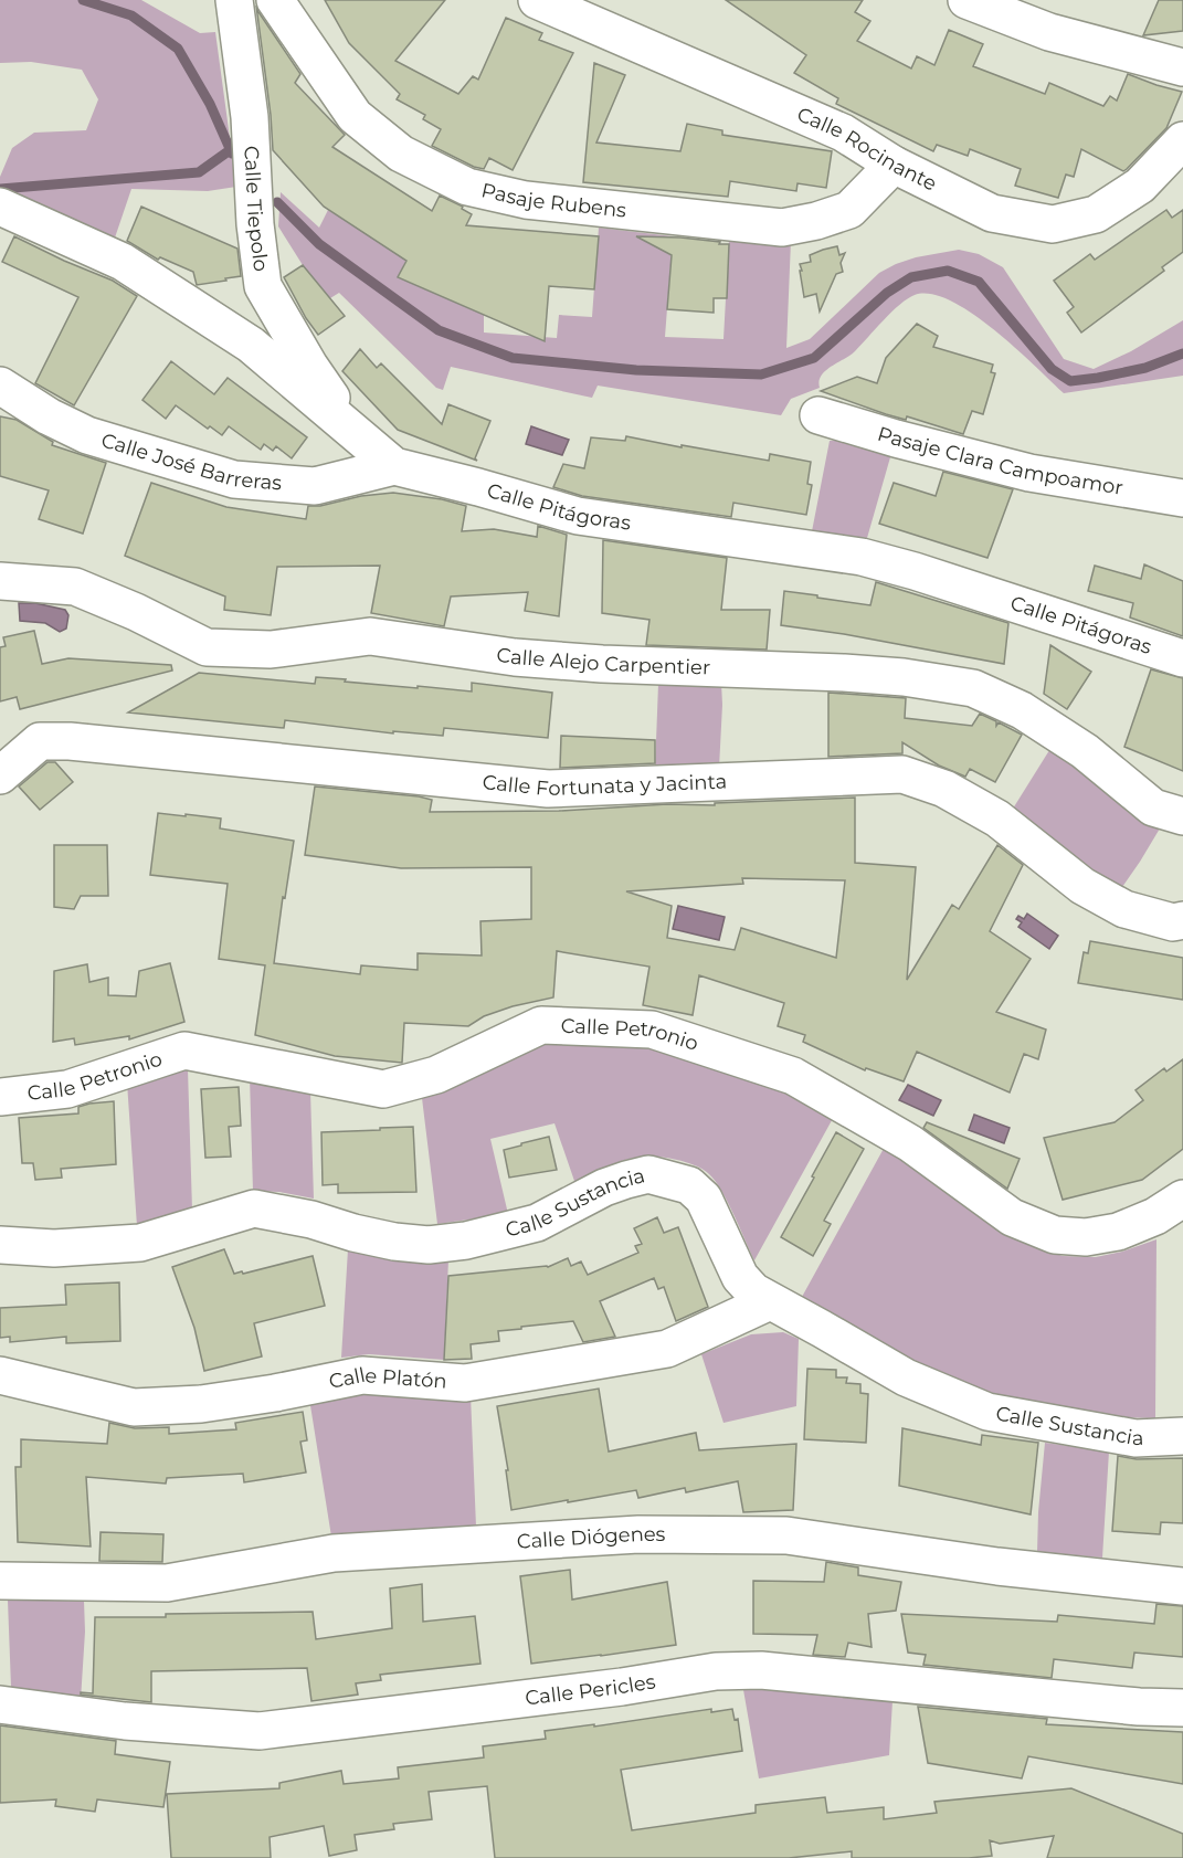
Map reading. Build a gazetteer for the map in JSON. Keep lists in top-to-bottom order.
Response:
{
  "streets": {
    "street": [
      "Calle Rocinante",
      "Pasaje Rubens",
      "Calle Tiepolo",
      "Pasaje Clara Campoamor",
      "Calle José Barreras",
      "Calle Pitágoras",
      "Calle Alejo Carpentier",
      "Calle Fortunata y Jacinta",
      "Calle Petronio",
      "Calle Sustancia",
      "Calle Platón",
      "Calle Diógenes",
      "Calle Pericles"
    ]
  },
  "crossings": [
    ["Calle Rocinante", "Pasaje Rubens"],
    ["Calle Tiepolo", "Calle Pitágoras"],
    ["Calle José Barreras", "Calle Pitágoras"],
    ["Calle Sustancia", "Calle Platón"]
  ]
}
